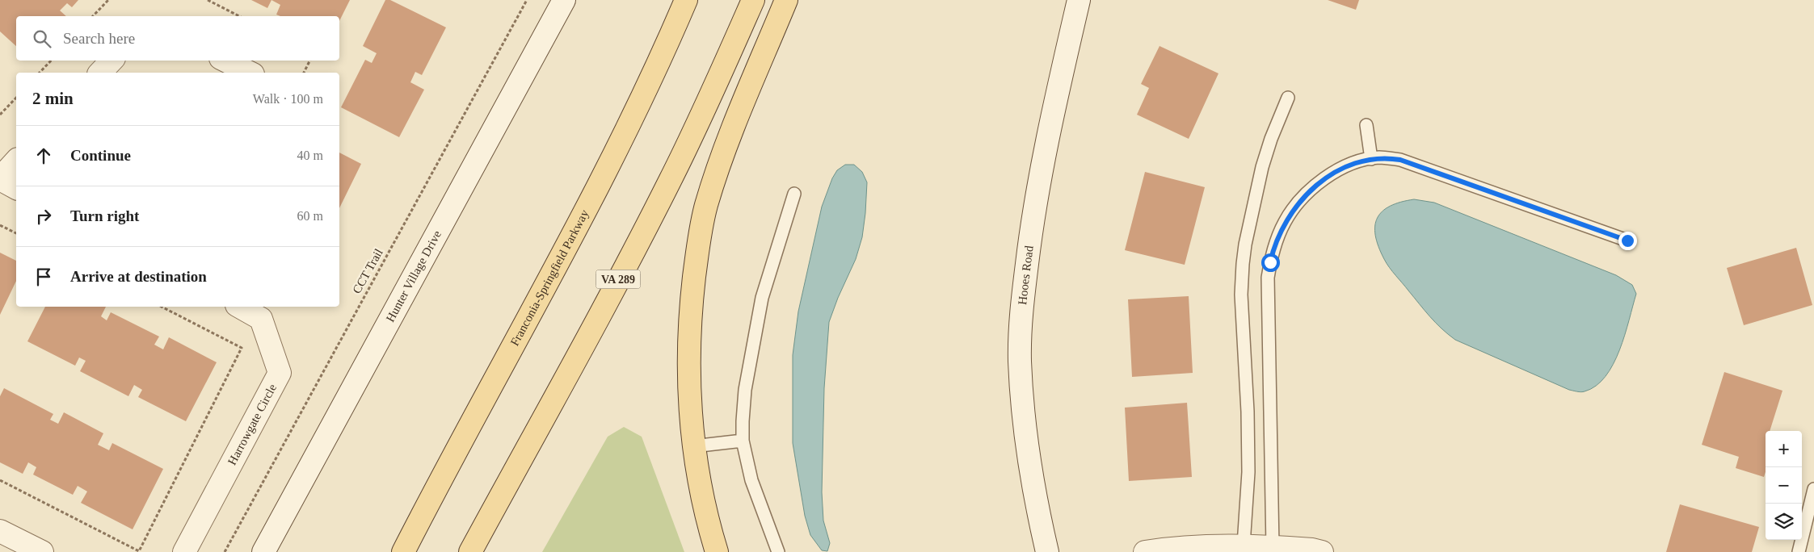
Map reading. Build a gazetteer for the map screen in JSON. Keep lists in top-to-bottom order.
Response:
{
  "streets": {
    "main road": ["Franconia-Springfield Parkway", "VA 289"],
    "street": ["Hooes Road", "Hunter Village Drive", "Harrowgate Circle"],
    "path": ["CCT Trail"]
  },
  "page": {
    "search": "Search here",
    "heading": ["2 min", "Walk · 100 m"],
    "list": [
      ["Continue", "40 m"],
      ["Turn right", "60 m"],
      "Arrive at destination"
    ],
    "map_buttons": ["+", "−"]
  }
}
